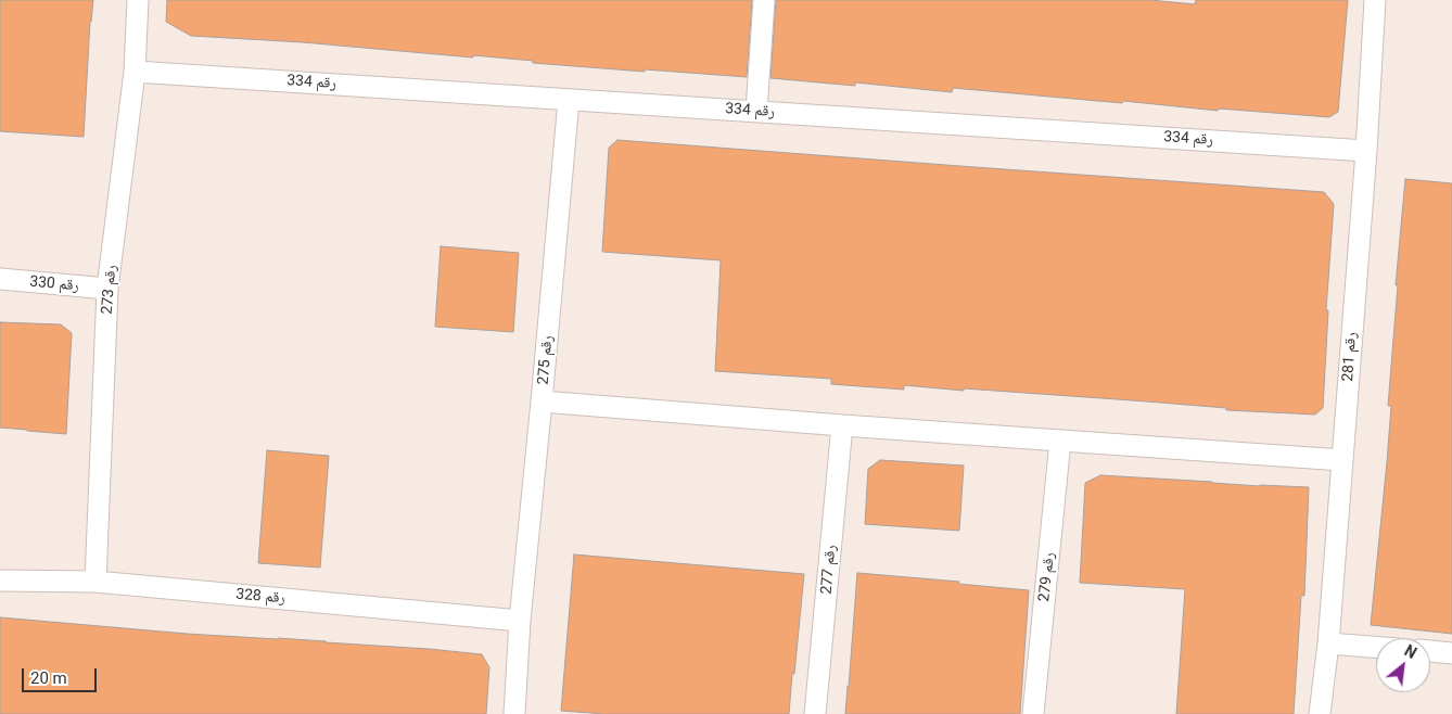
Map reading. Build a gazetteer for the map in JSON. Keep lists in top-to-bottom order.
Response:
{
  "streets": {
    "street": [
      "رقم 334",
      "رقم 330",
      "رقم 273",
      "رقم 281",
      "رقم 275",
      "رقم 277",
      "رقم 279",
      "رقم 328"
    ]
  },
  "crossings": [
    ["رقم 334", "رقم 273"],
    ["رقم 334", "رقم 281"],
    ["رقم 334", "رقم 275"],
    ["رقم 330", "رقم 273"],
    ["رقم 273", "رقم 328"],
    ["رقم 275", "رقم 328"]
  ],
  "scale_bar": "20 m",
  "north": "top right"
}
